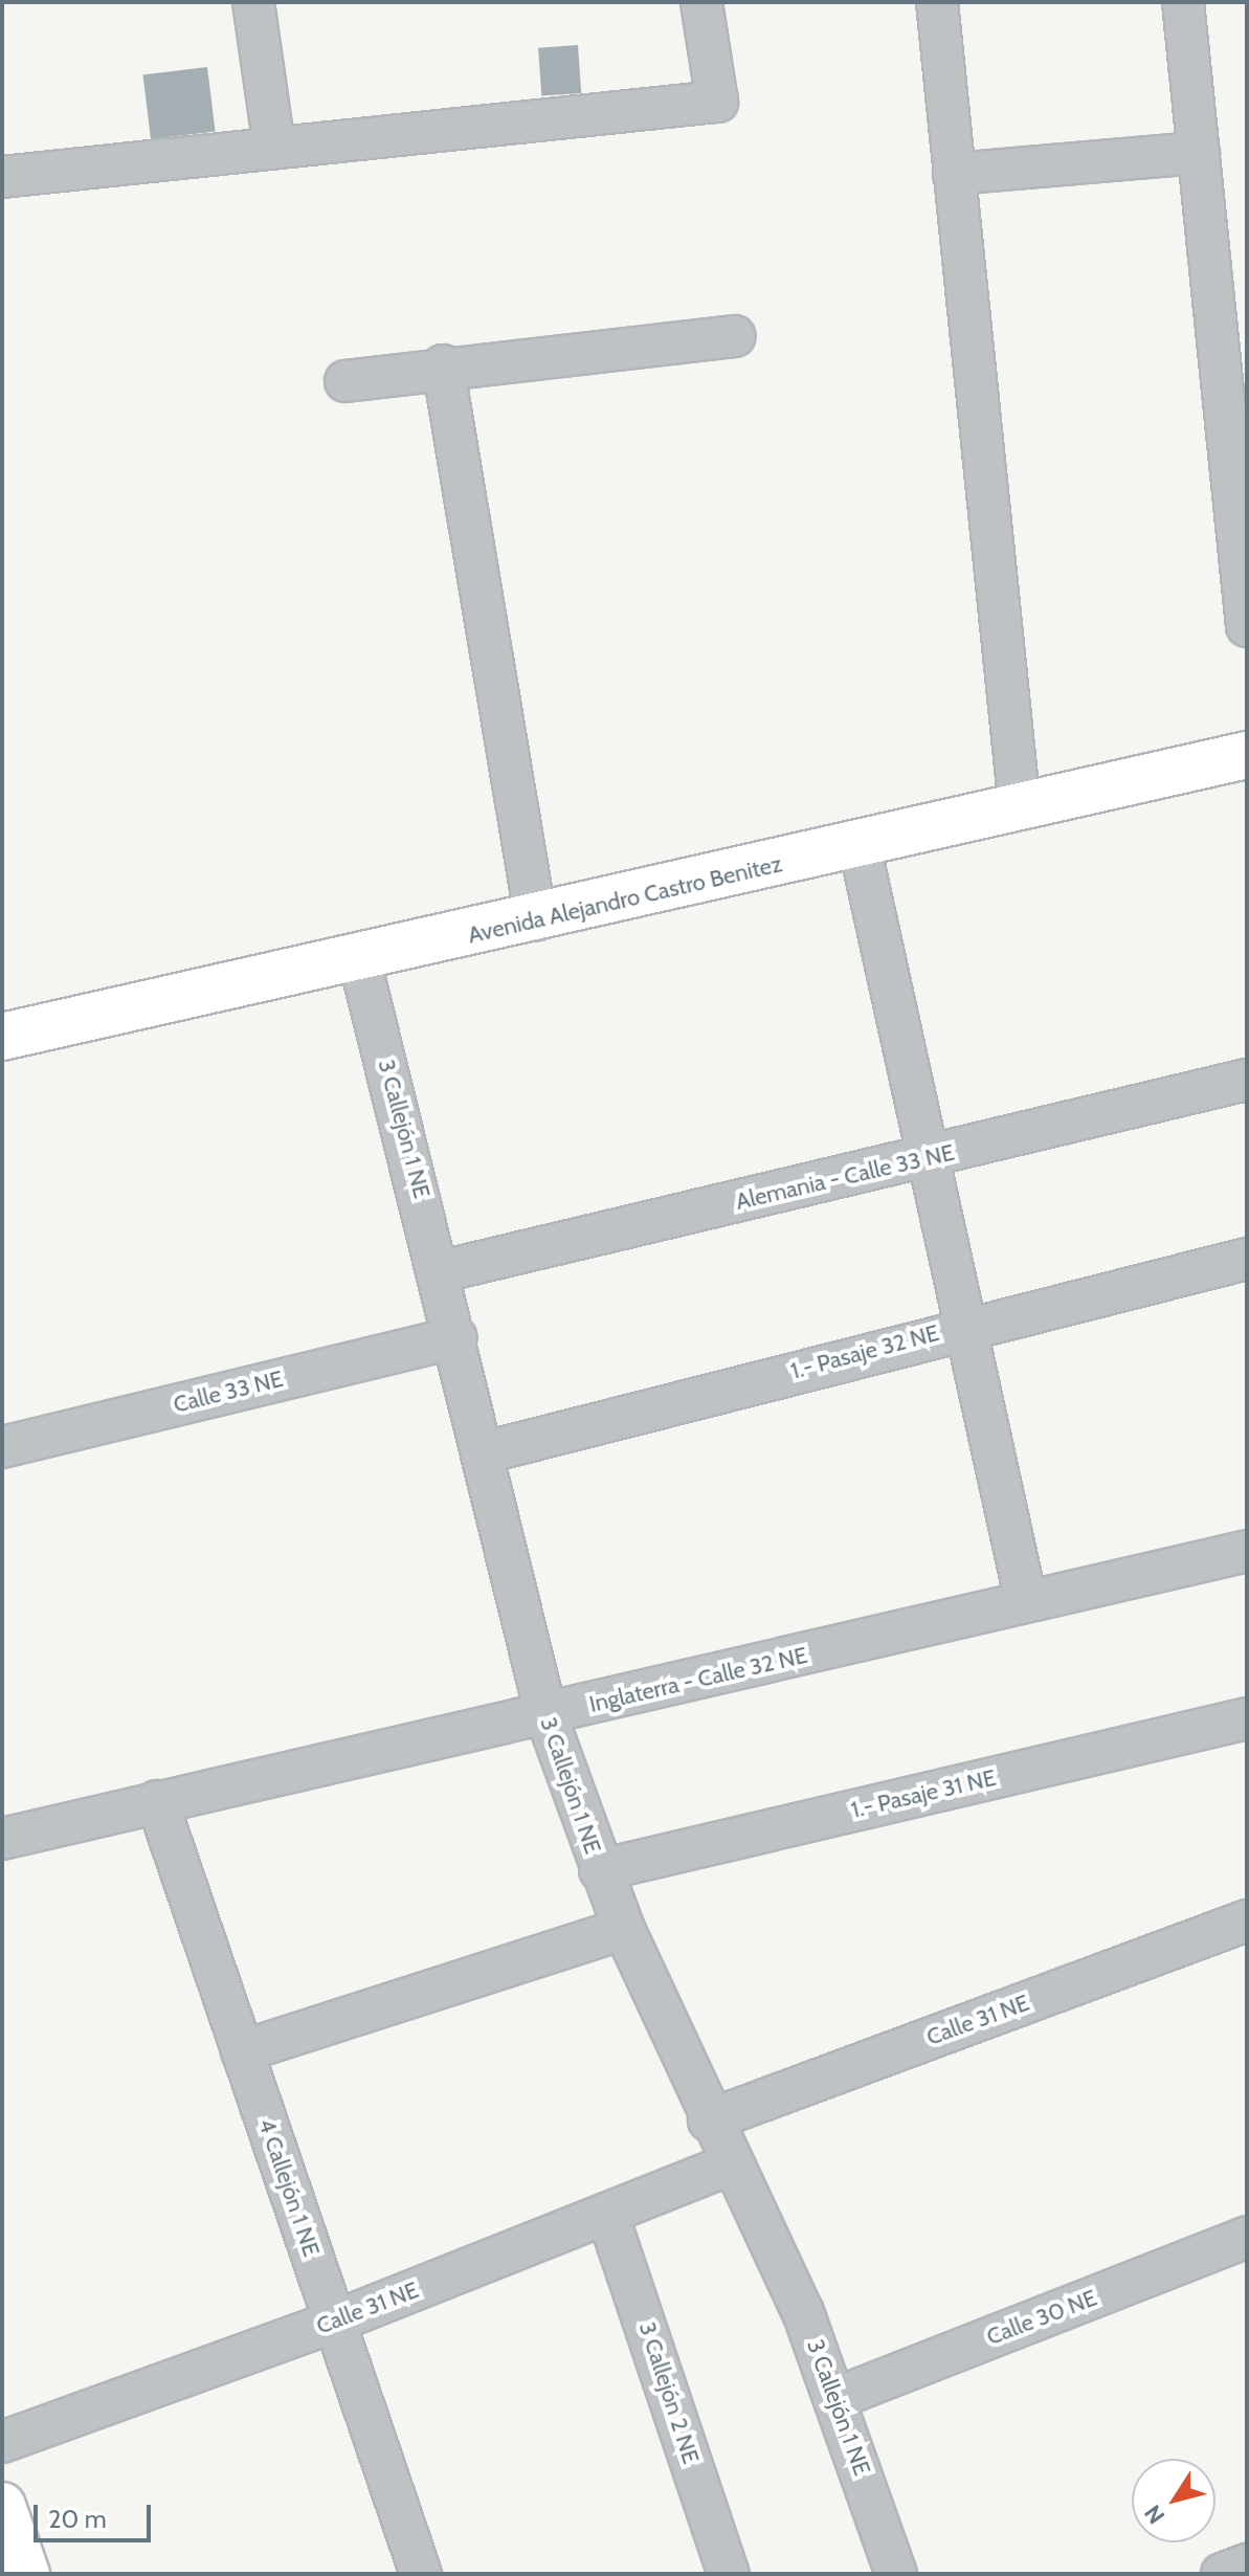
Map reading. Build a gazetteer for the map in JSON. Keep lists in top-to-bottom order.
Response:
{
  "streets": {
    "street": [
      "Avenida Alejandro Castro Benitez",
      "3 Callejón 1 NE",
      "Alemania - Calle 33 NE",
      "1.- Pasaje 32 NE",
      "Calle 33 NE",
      "Inglaterra - Calle 32 NE",
      "1.- Pasaje 31 NE",
      "Calle 31 NE",
      "4 Callejón 1 NE",
      "Calle 30 NE",
      "3 Callejón 2 NE"
    ]
  },
  "crossings": [
    ["Avenida Alejandro Castro Benitez", "3 Callejón 1 NE"],
    ["3 Callejón 1 NE", "Alemania - Calle 33 NE"],
    ["3 Callejón 1 NE", "1.- Pasaje 32 NE"],
    ["3 Callejón 1 NE", "Calle 33 NE"],
    ["3 Callejón 1 NE", "Inglaterra - Calle 32 NE"],
    ["3 Callejón 1 NE", "1.- Pasaje 31 NE"],
    ["3 Callejón 1 NE", "Calle 31 NE"],
    ["3 Callejón 1 NE", "Calle 30 NE"],
    ["Inglaterra - Calle 32 NE", "4 Callejón 1 NE"],
    ["Calle 31 NE", "4 Callejón 1 NE"],
    ["Calle 31 NE", "3 Callejón 2 NE"]
  ],
  "scale_bar": "20 m",
  "north": "bottom left"
}
